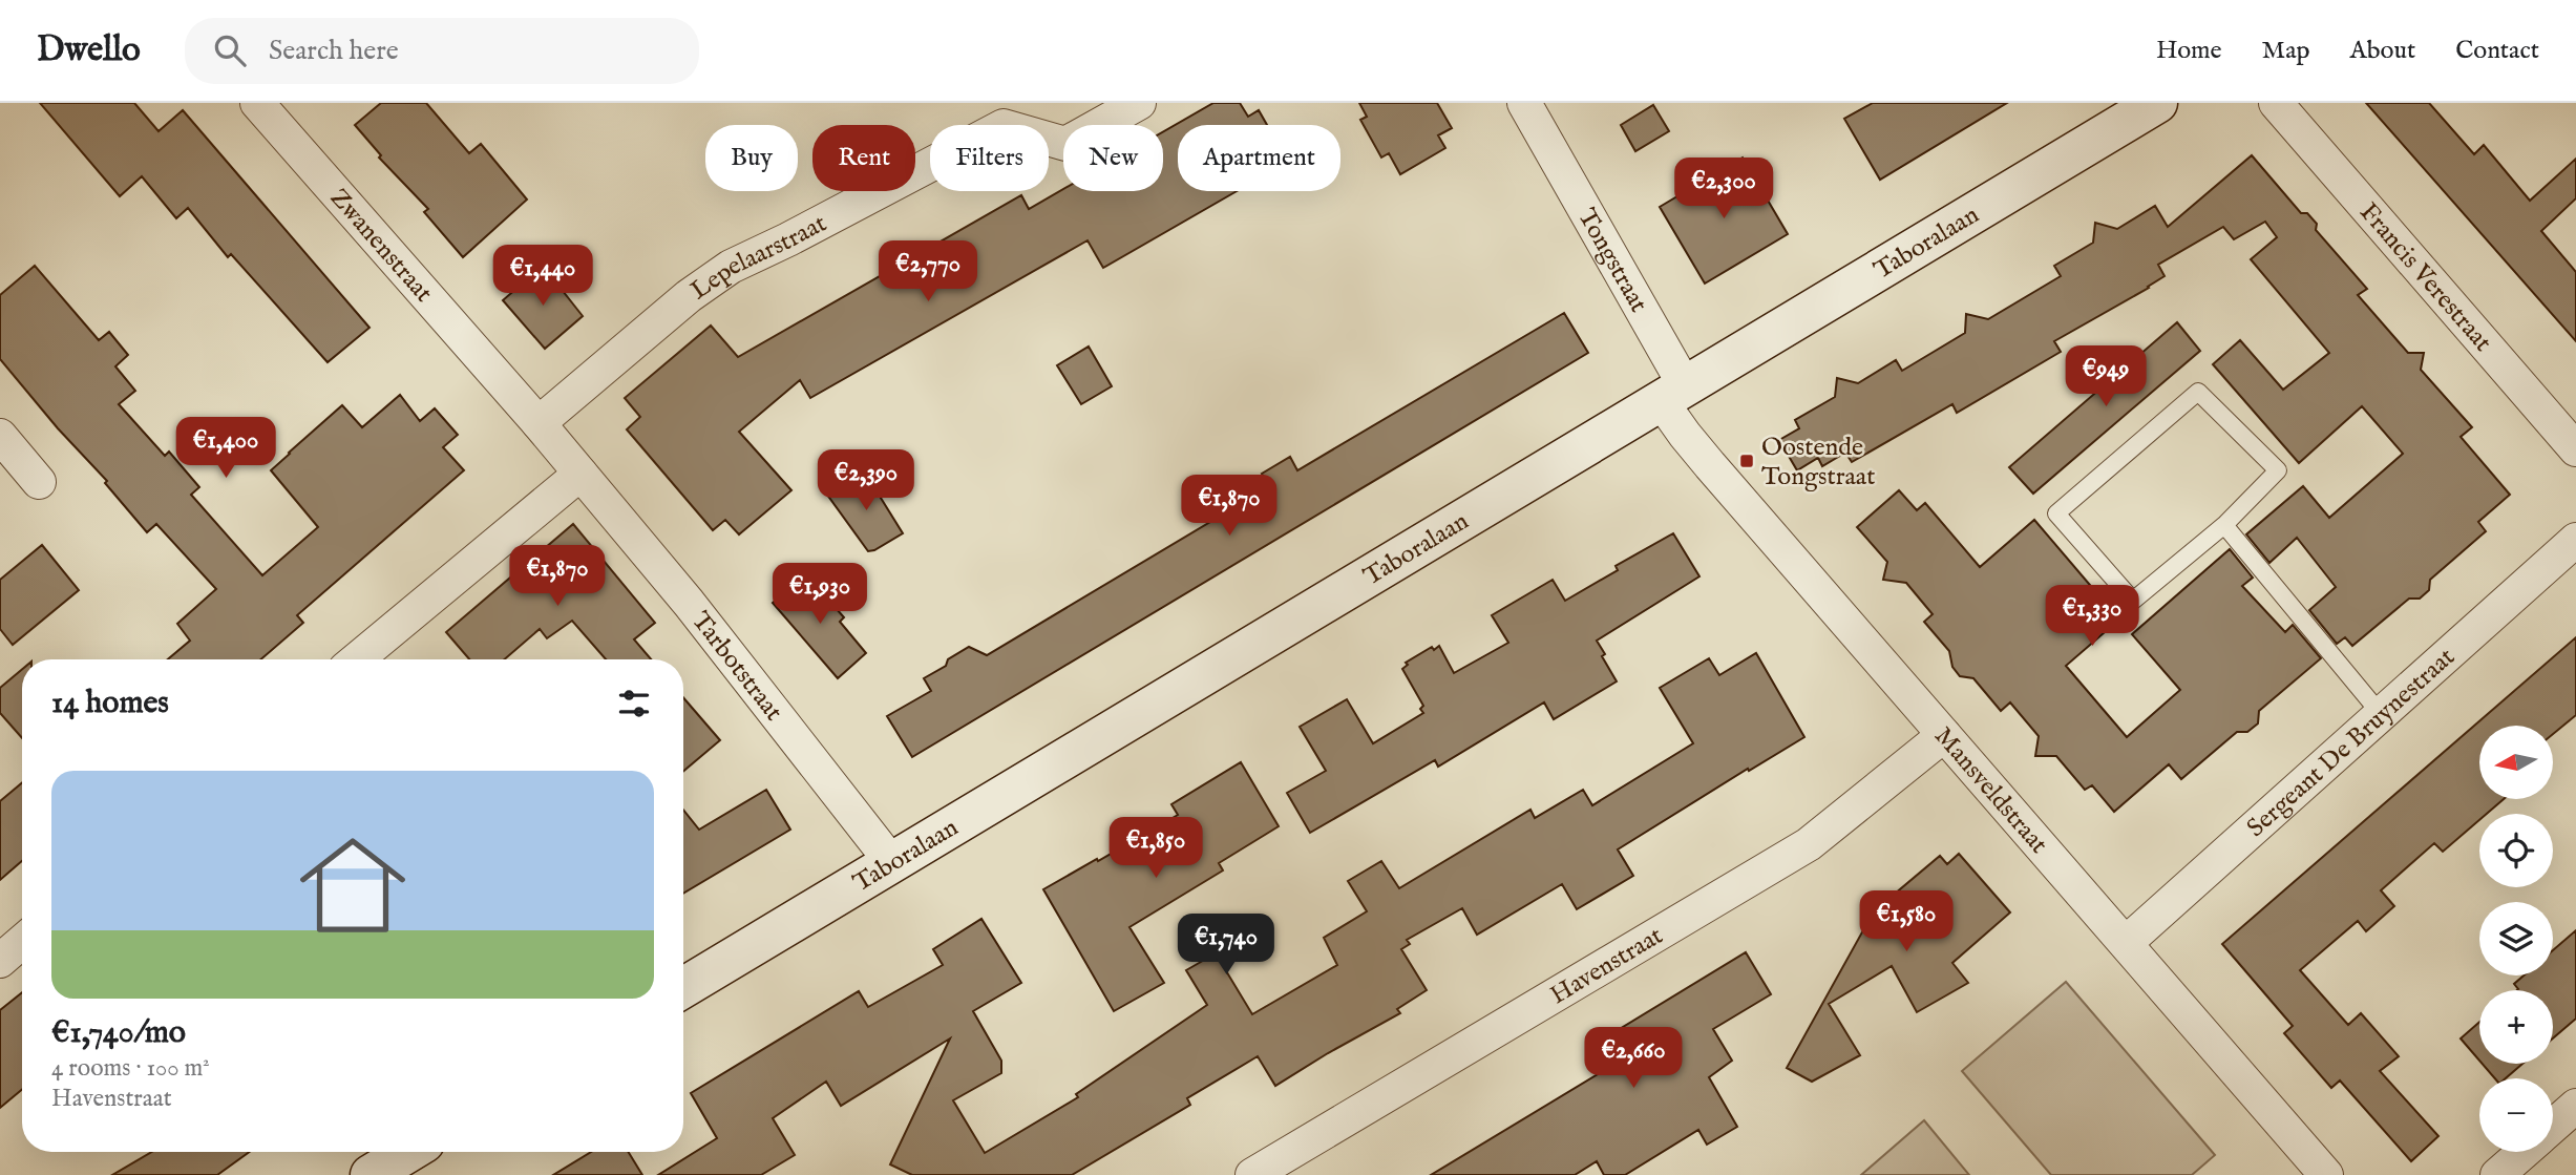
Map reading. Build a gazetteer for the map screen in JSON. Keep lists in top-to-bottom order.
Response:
{
  "streets": {
    "street": [
      "Taboralaan",
      "Zwanenstraat",
      "Lepelaarstraat",
      "Tongstraat",
      "Francis Verestraat",
      "Tarbotstraat",
      "Sergeant De Bruynestraat",
      "Mansveldstraat",
      "Havenstraat"
    ]
  },
  "crossings": [
    ["Taboralaan", "Tongstraat"],
    ["Taboralaan", "Tarbotstraat"],
    ["Taboralaan", "Mansveldstraat"],
    ["Zwanenstraat", "Lepelaarstraat"],
    ["Zwanenstraat", "Tarbotstraat"],
    ["Tongstraat", "Mansveldstraat"],
    ["Sergeant De Bruynestraat", "Mansveldstraat"],
    ["Mansveldstraat", "Havenstraat"]
  ],
  "places": {
    "transit": ["Oostende Tongstraat"]
  },
  "north": "left",
  "page": {
    "header": "Dwello",
    "search": "Search here",
    "nav": [
      "Home",
      "Map",
      "About",
      "Contact"
    ],
    "chip": [
      "Buy",
      "Rent",
      "Filters",
      "New",
      "Apartment"
    ],
    "price": [
      "€2,300",
      "€2,770",
      "€1,440",
      "€949",
      "€1,400",
      "€2,390",
      "€1,870",
      "€1,870",
      "€1,930",
      "€1,330",
      "€1,850",
      "€1,580",
      "€1,740",
      "€2,660"
    ],
    "heading": "14 homes",
    "map_buttons": ["+", "−"],
    "list": [
      {
        "name": "€1,740/mo",
        "note": "4 rooms · 100 m² · Havenstraat"
      }
    ]
  }
}
